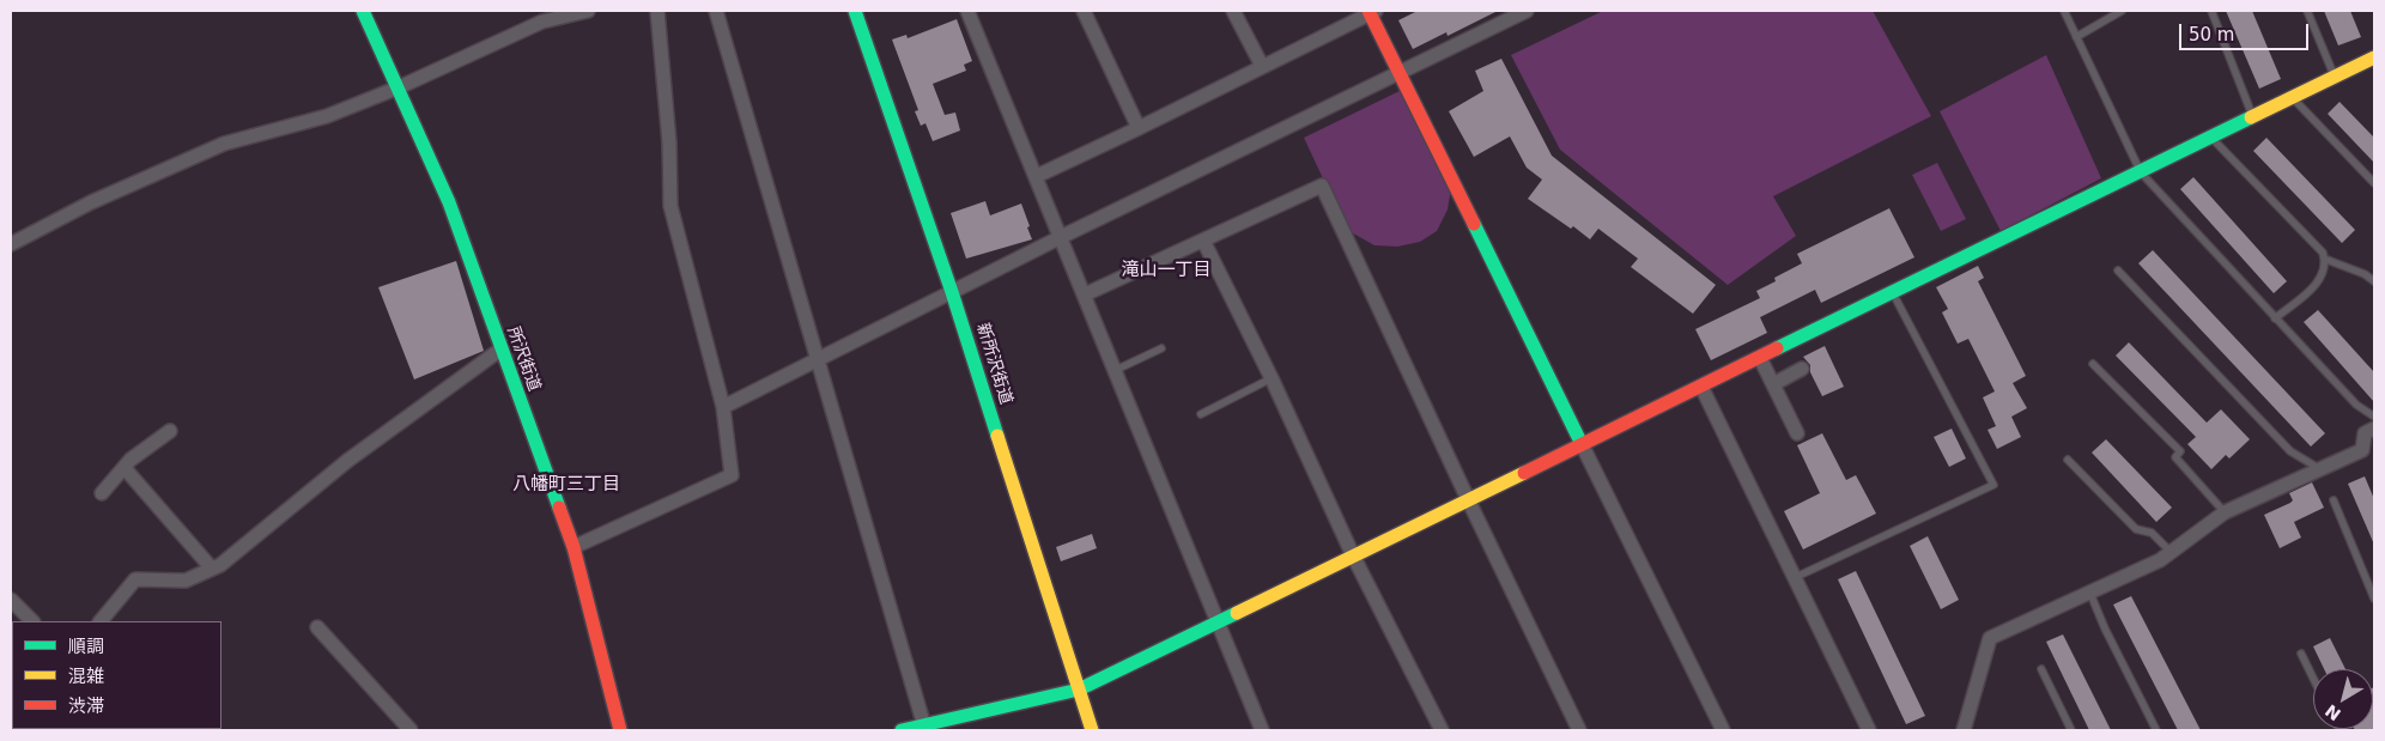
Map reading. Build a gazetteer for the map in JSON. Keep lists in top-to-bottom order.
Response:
{
  "streets": {
    "street": ["所沢街道", "新所沢街道"]
  },
  "districts": ["滝山一丁目", "八幡町三丁目"],
  "legend": ["順調", "混雑", "渋滞"],
  "scale_bar": "50 m",
  "north": "bottom left"
}
